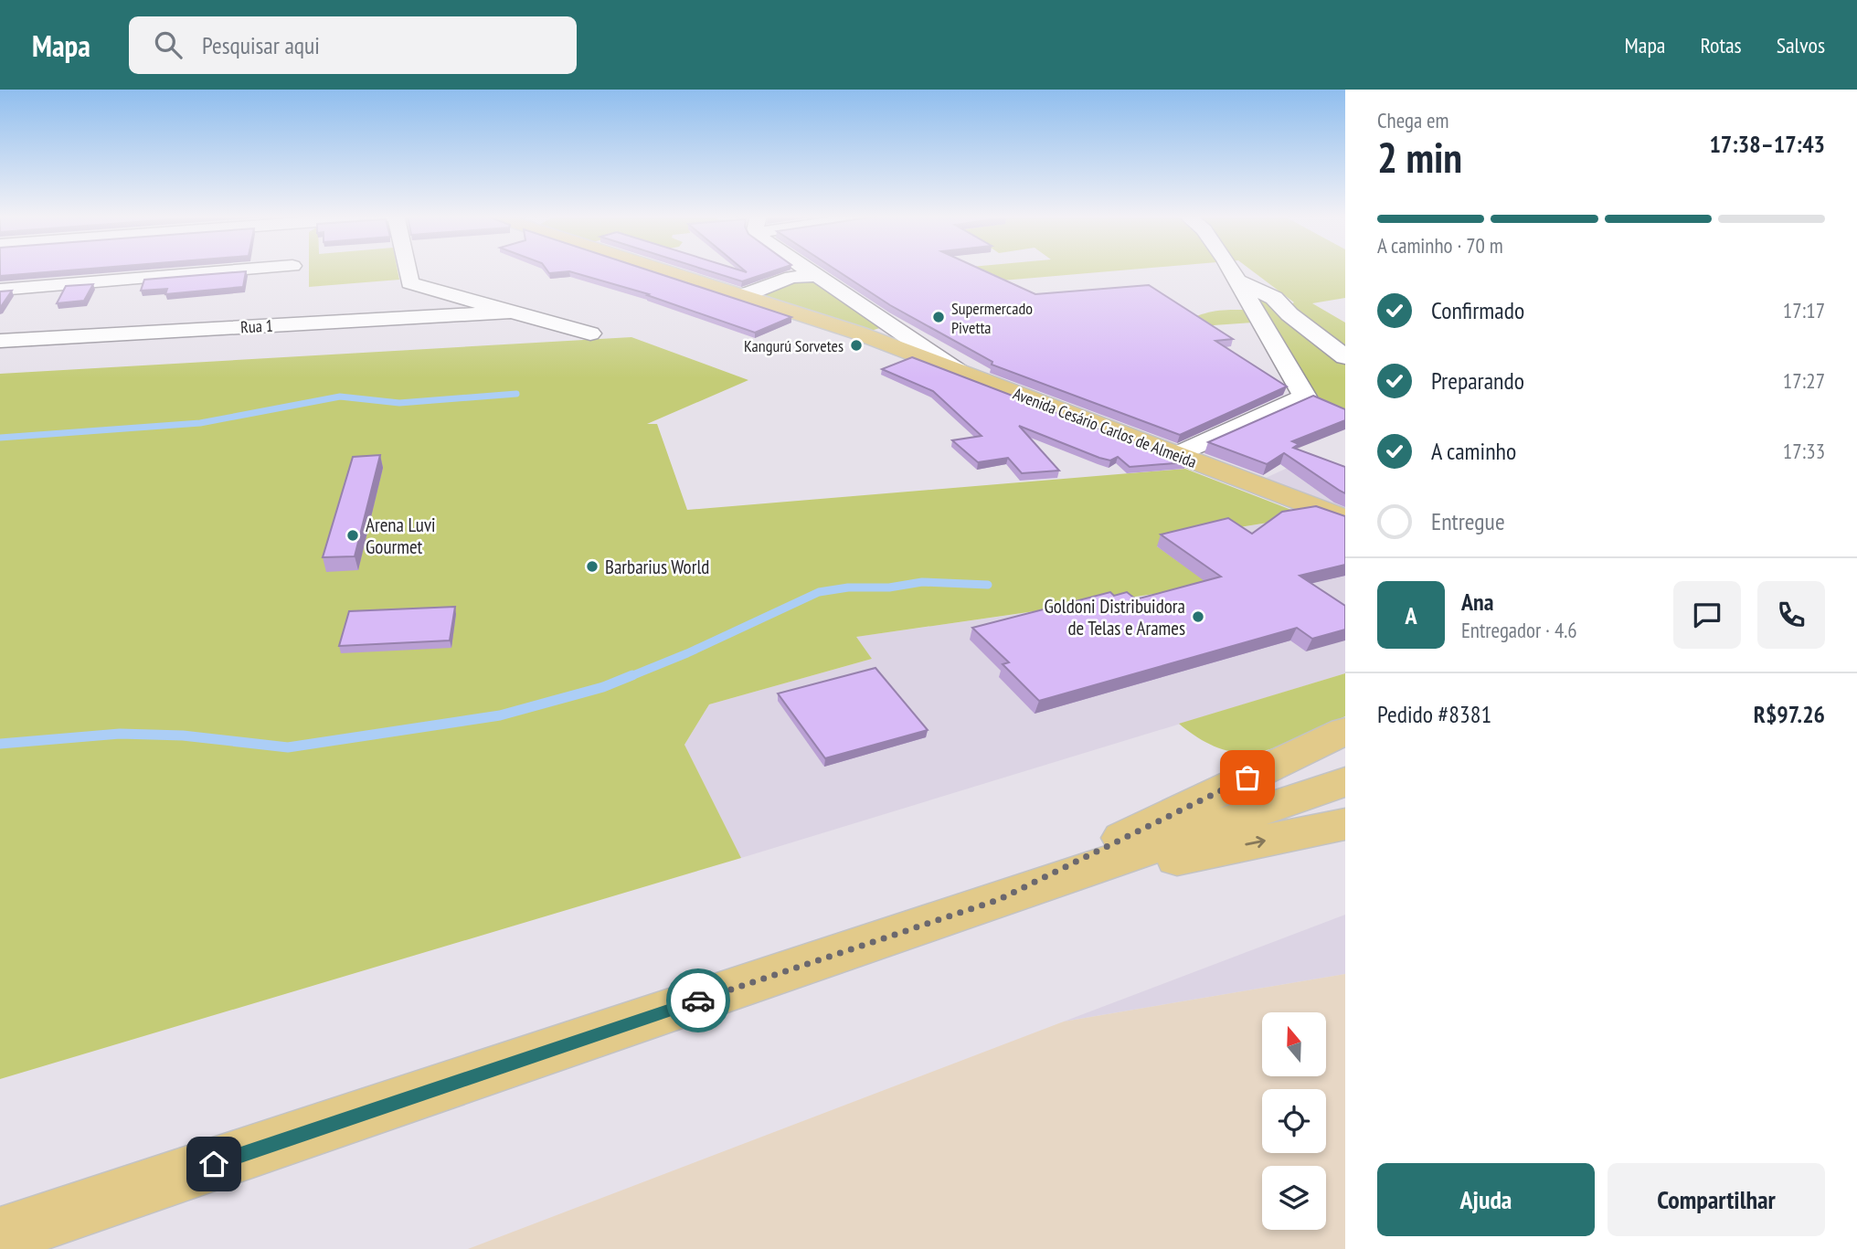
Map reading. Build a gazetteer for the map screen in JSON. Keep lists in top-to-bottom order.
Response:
{
  "streets": {
    "main road": ["Avenida Cesário Carlos de Almeida"],
    "street": ["Rua 1"]
  },
  "places": [
    "Supermercado Pivetta",
    "Kangurú Sorvetes",
    "Arena Luvi Gourmet",
    "Barbarius World",
    "Goldoni Distribuidora de Telas e Arames"
  ],
  "north": "top",
  "page": {
    "header": "Mapa",
    "search": "Pesquisar aqui",
    "nav": ["Mapa", "Rotas", "Salvos"],
    "heading": ["2 min", "Chega em", "17:38–17:43"],
    "panel": [
      "Ana",
      "Entregador · 4.6",
      "Pedido #8381",
      "R$97.26"
    ],
    "bar": "A caminho · 70 m",
    "list": [
      ["Confirmado", "17:17"],
      ["Preparando", "17:27"],
      ["A caminho", "17:33"],
      "Entregue"
    ],
    "round": "A",
    "buttons": ["Ajuda", "Compartilhar"]
  }
}
